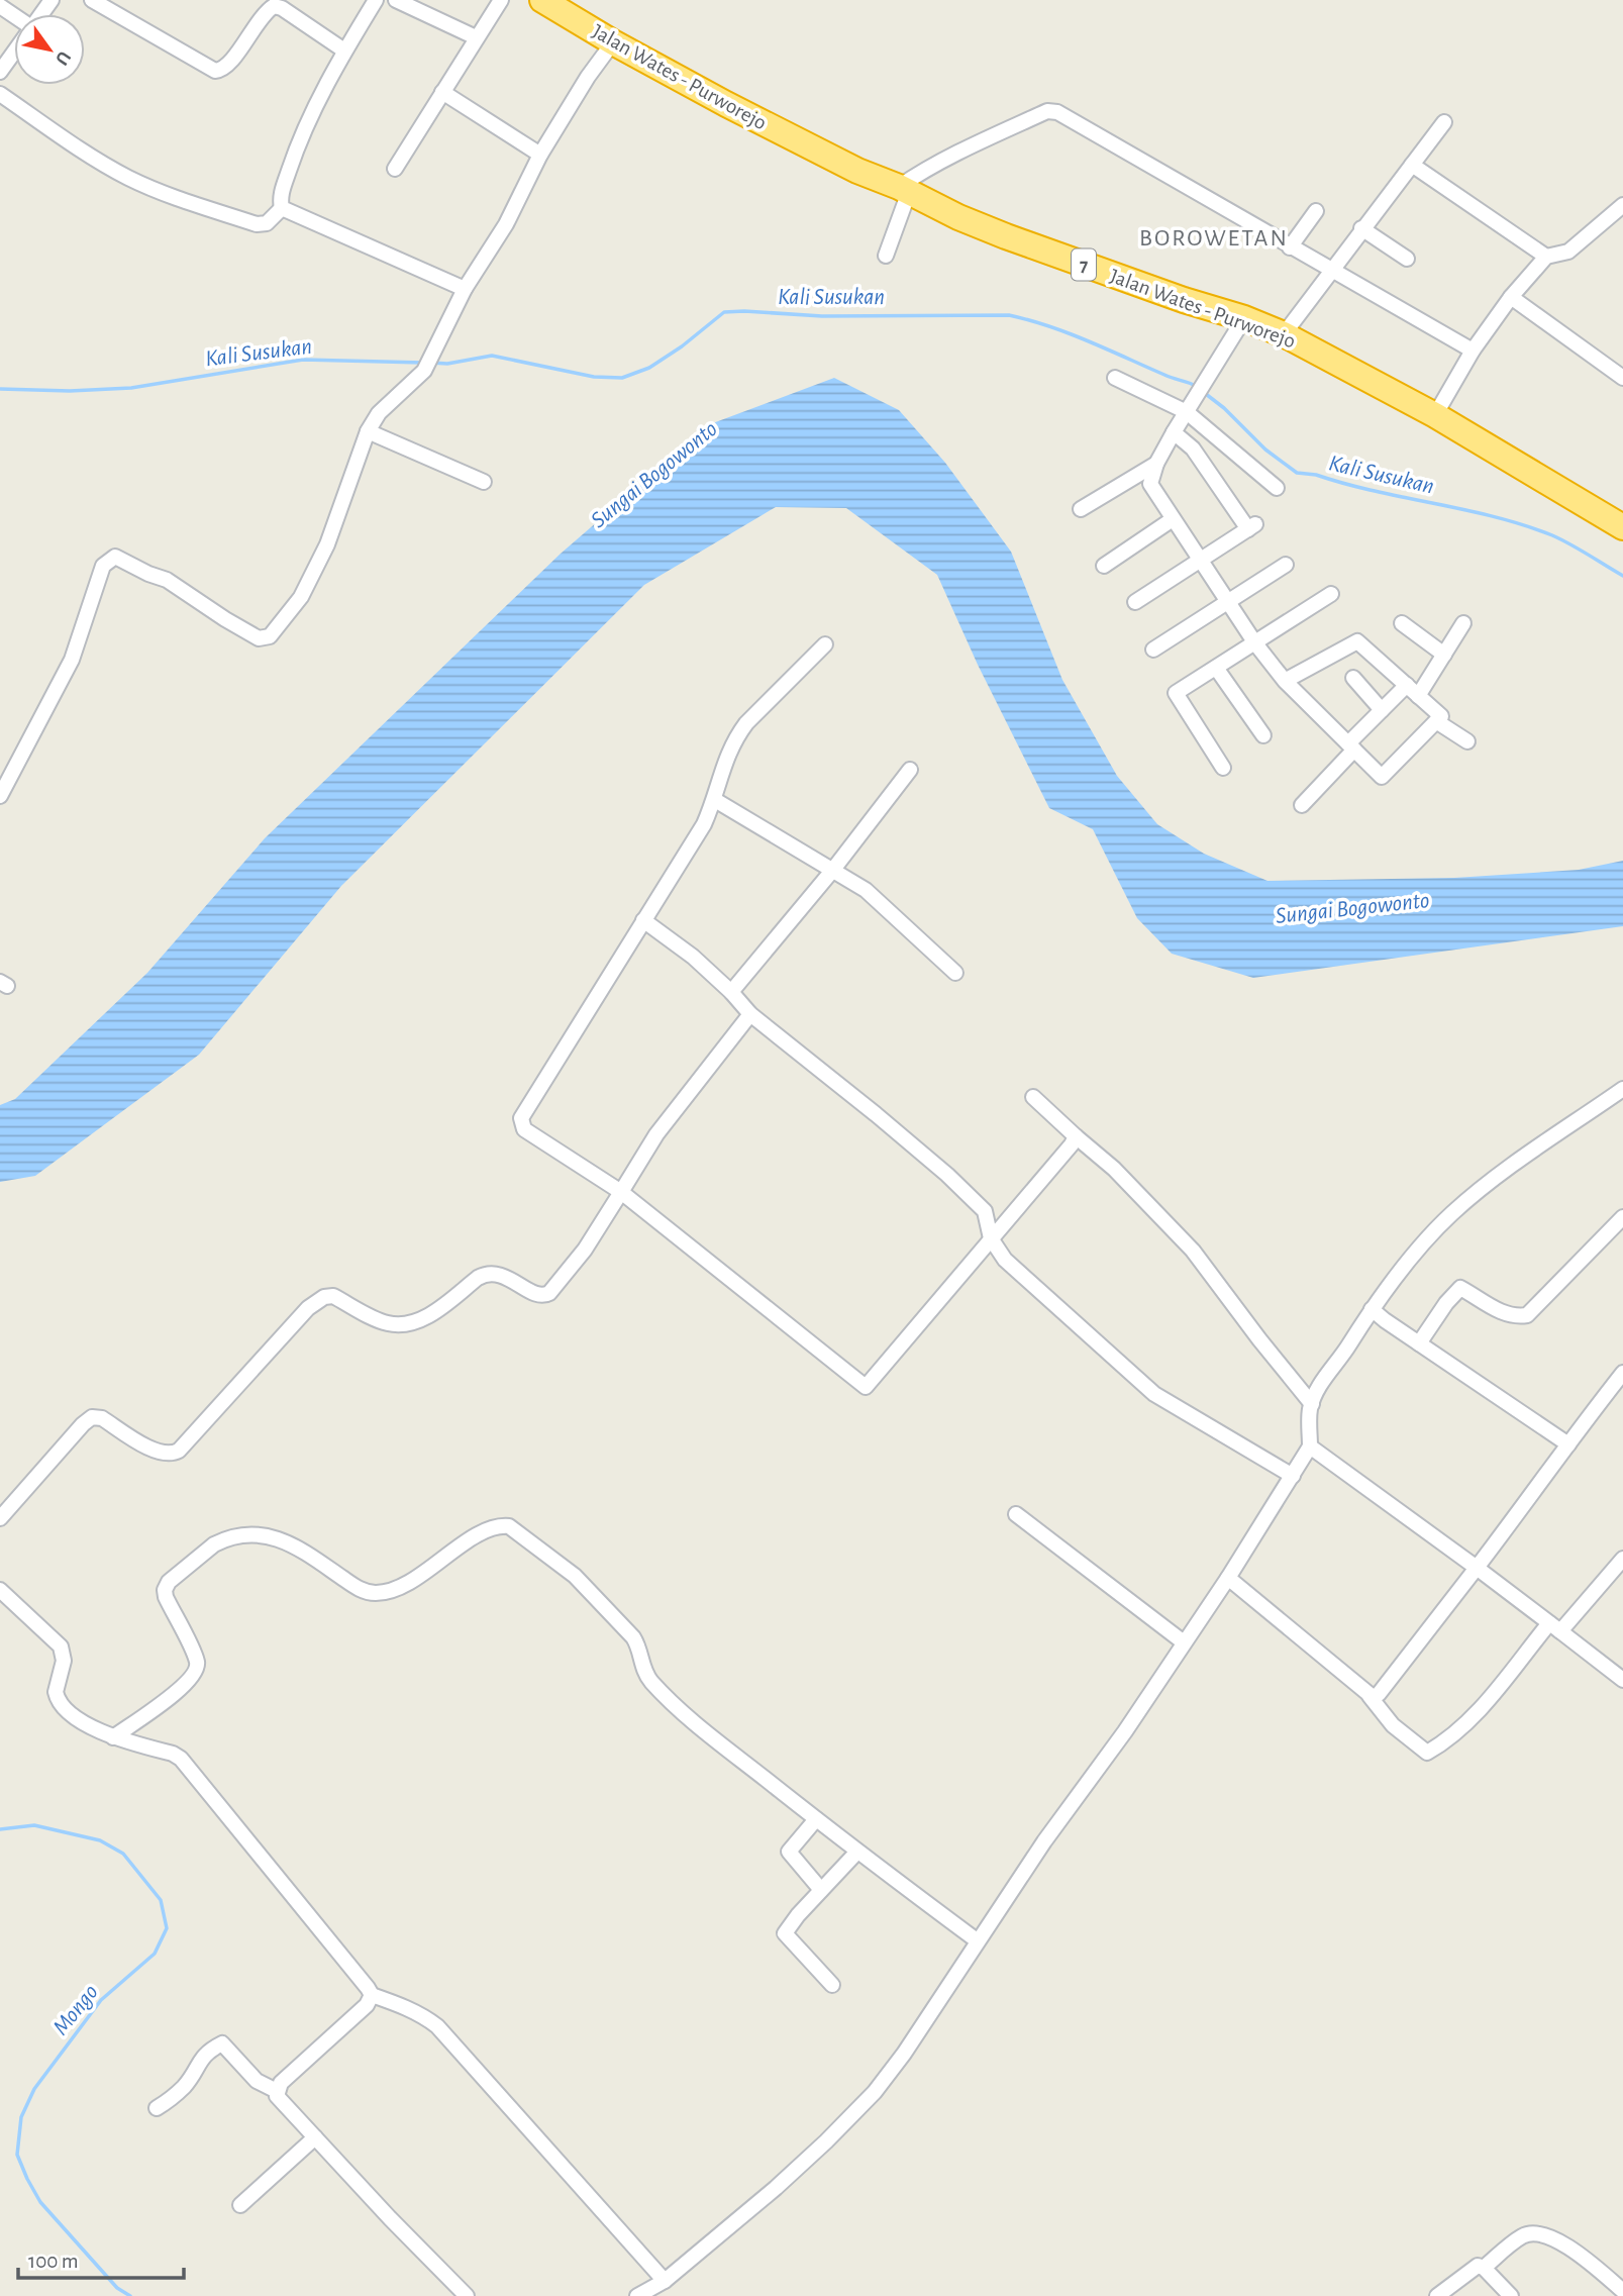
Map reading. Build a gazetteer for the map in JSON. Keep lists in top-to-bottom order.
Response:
{
  "streets": {
    "highway": ["Jalan Wates - Purworejo", "7"]
  },
  "districts": ["BOROWETAN"],
  "water": ["Kali Susukan", "Sungai Bogowonto", "Mongo"],
  "scale_bar": "100 m",
  "north": "bottom right"
}
